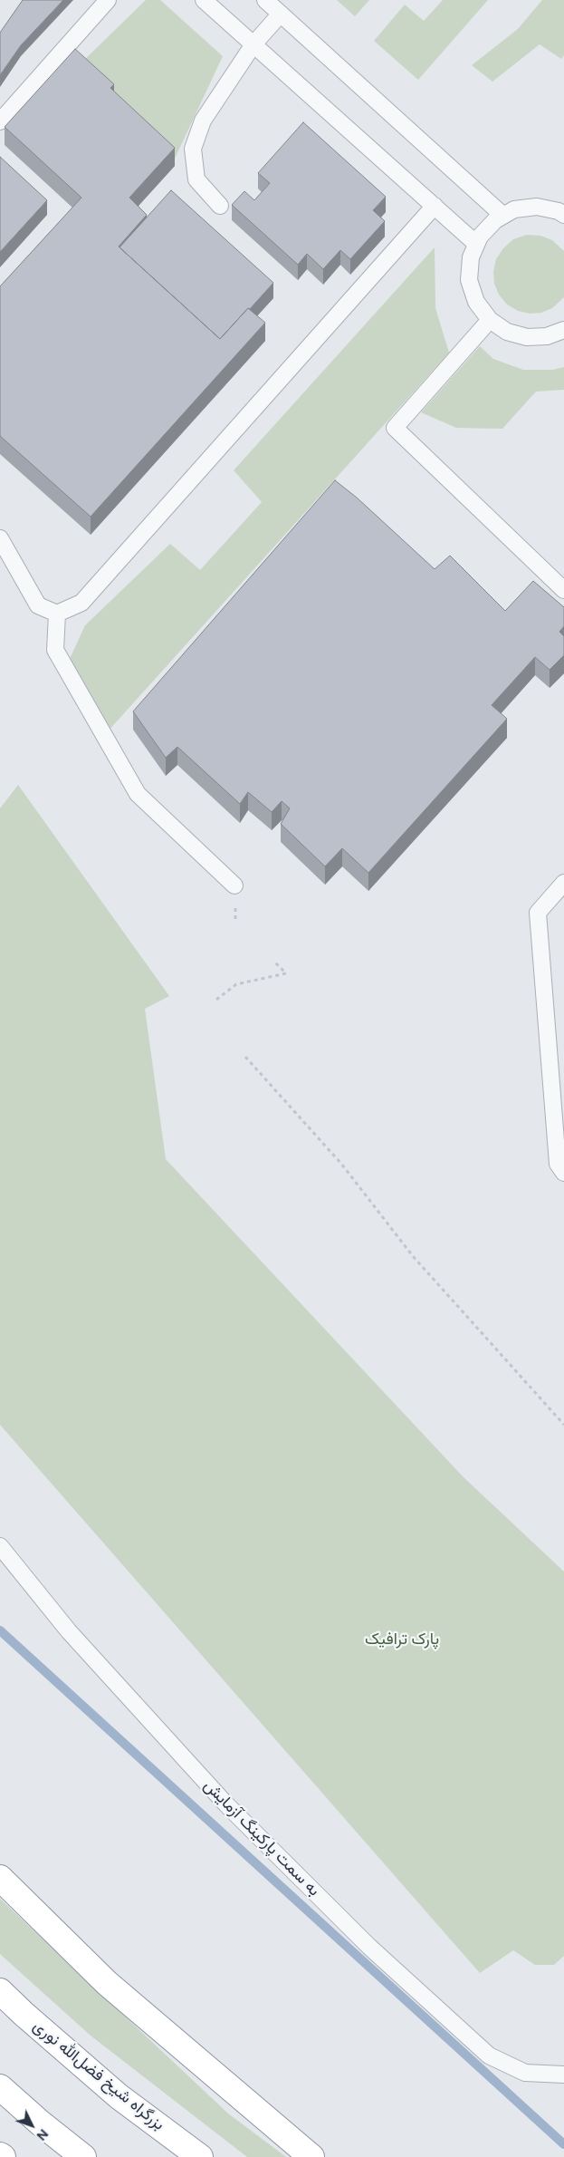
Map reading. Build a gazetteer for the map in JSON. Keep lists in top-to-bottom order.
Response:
{
  "streets": {
    "highway": ["بزرگراه شیخ فضل‌الله نوری"],
    "lane": ["به سمت پارکینگ آزمایش"]
  },
  "parks": ["پارک ترافیک"],
  "north": "bottom right"
}
